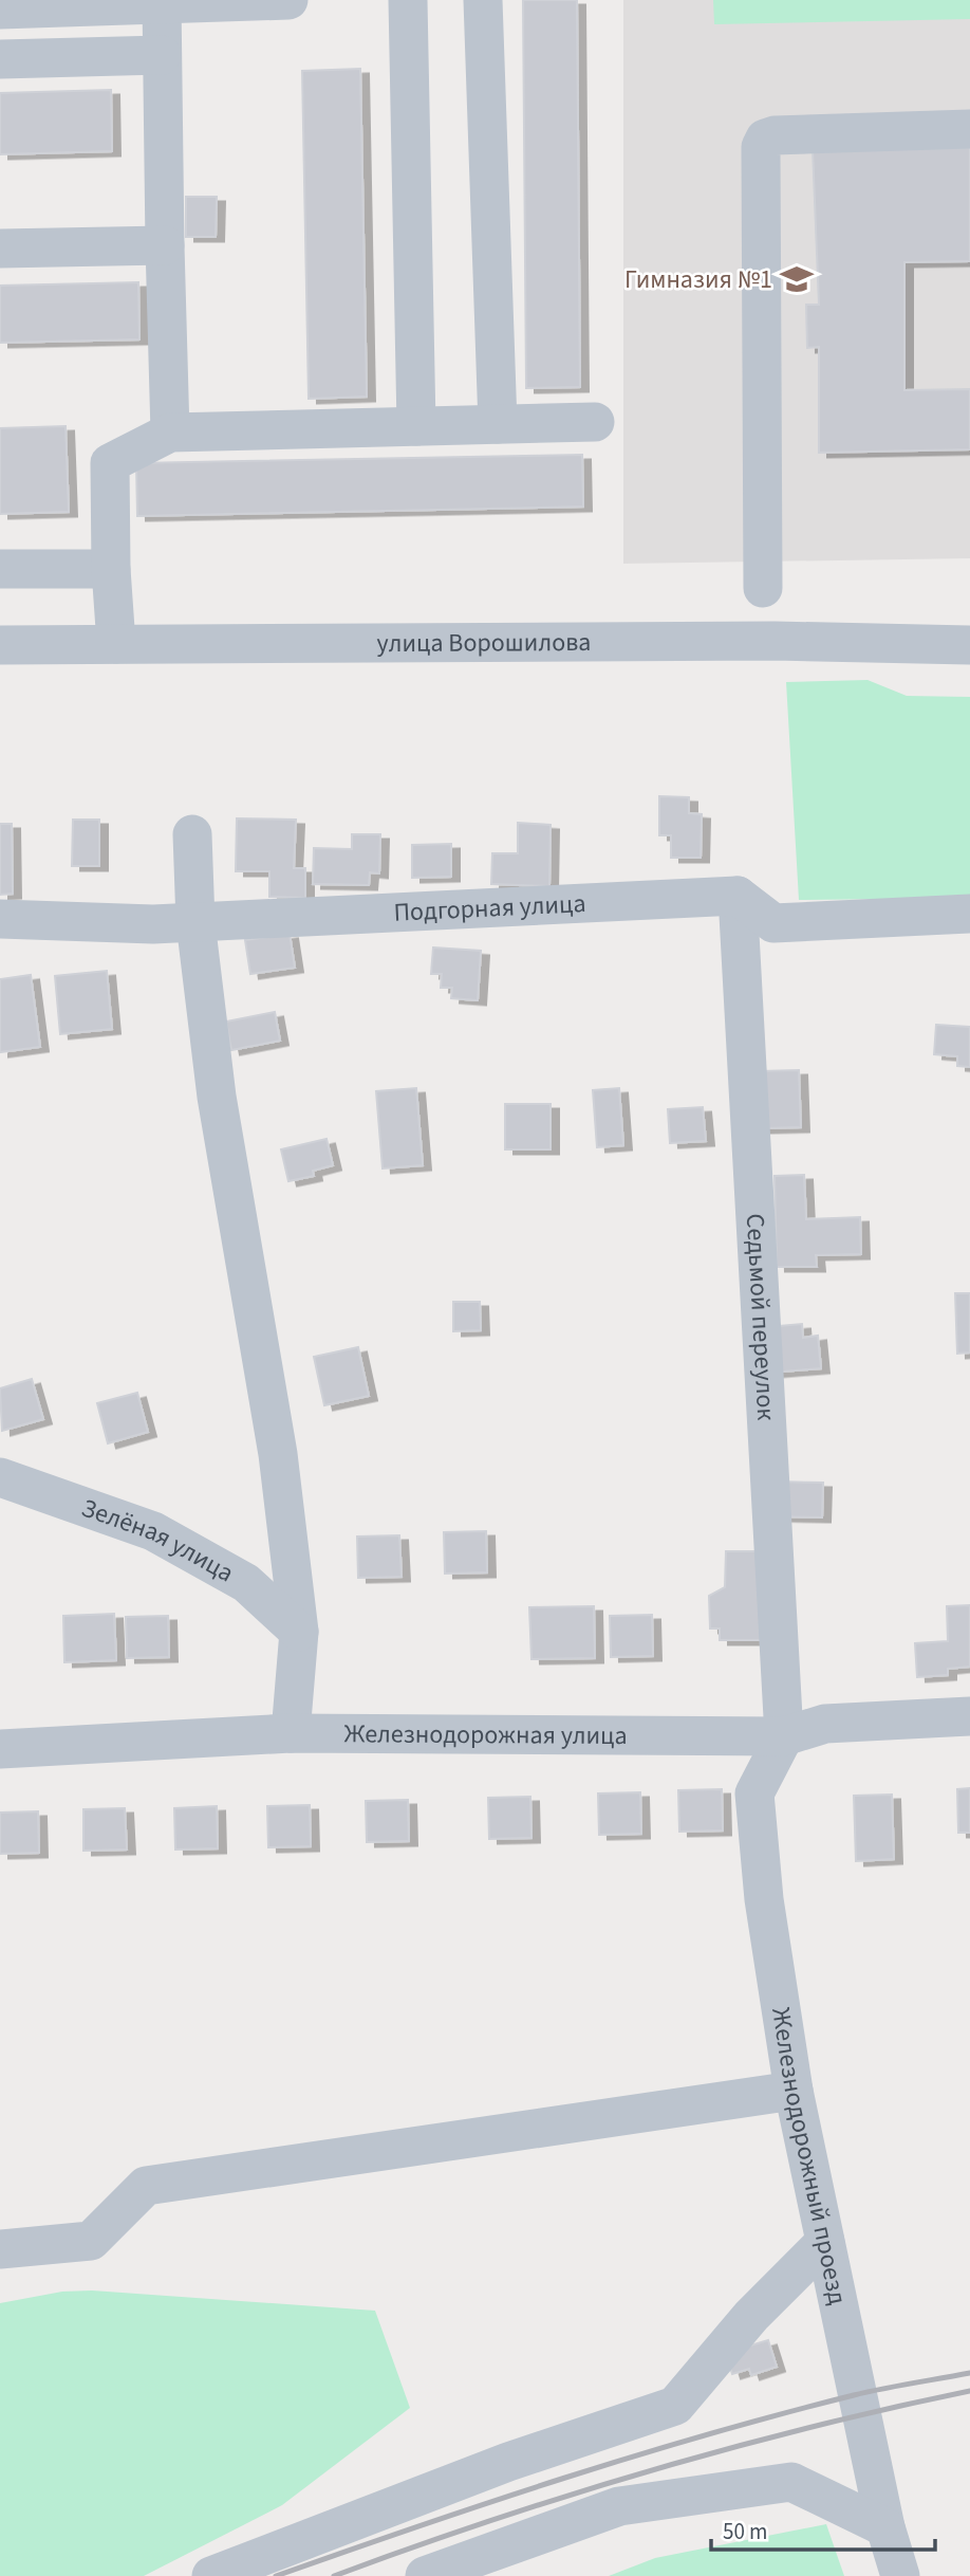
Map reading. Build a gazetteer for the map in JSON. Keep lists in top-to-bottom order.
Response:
{
  "streets": {
    "street": [
      "улица Ворошилова",
      "Подгорная улица",
      "Седьмой переулок",
      "Зелёная улица",
      "Железнодорожная улица",
      "Железнодорожный проезд"
    ]
  },
  "crossings": [
    ["Подгорная улица", "Седьмой переулок"],
    ["Седьмой переулок", "Железнодорожная улица"],
    ["Седьмой переулок", "Железнодорожный проезд"],
    ["Железнодорожная улица", "Железнодорожный проезд"]
  ],
  "places": {
    "school or university": ["Гимназия №1"]
  },
  "scale_bar": "50 m"
}
